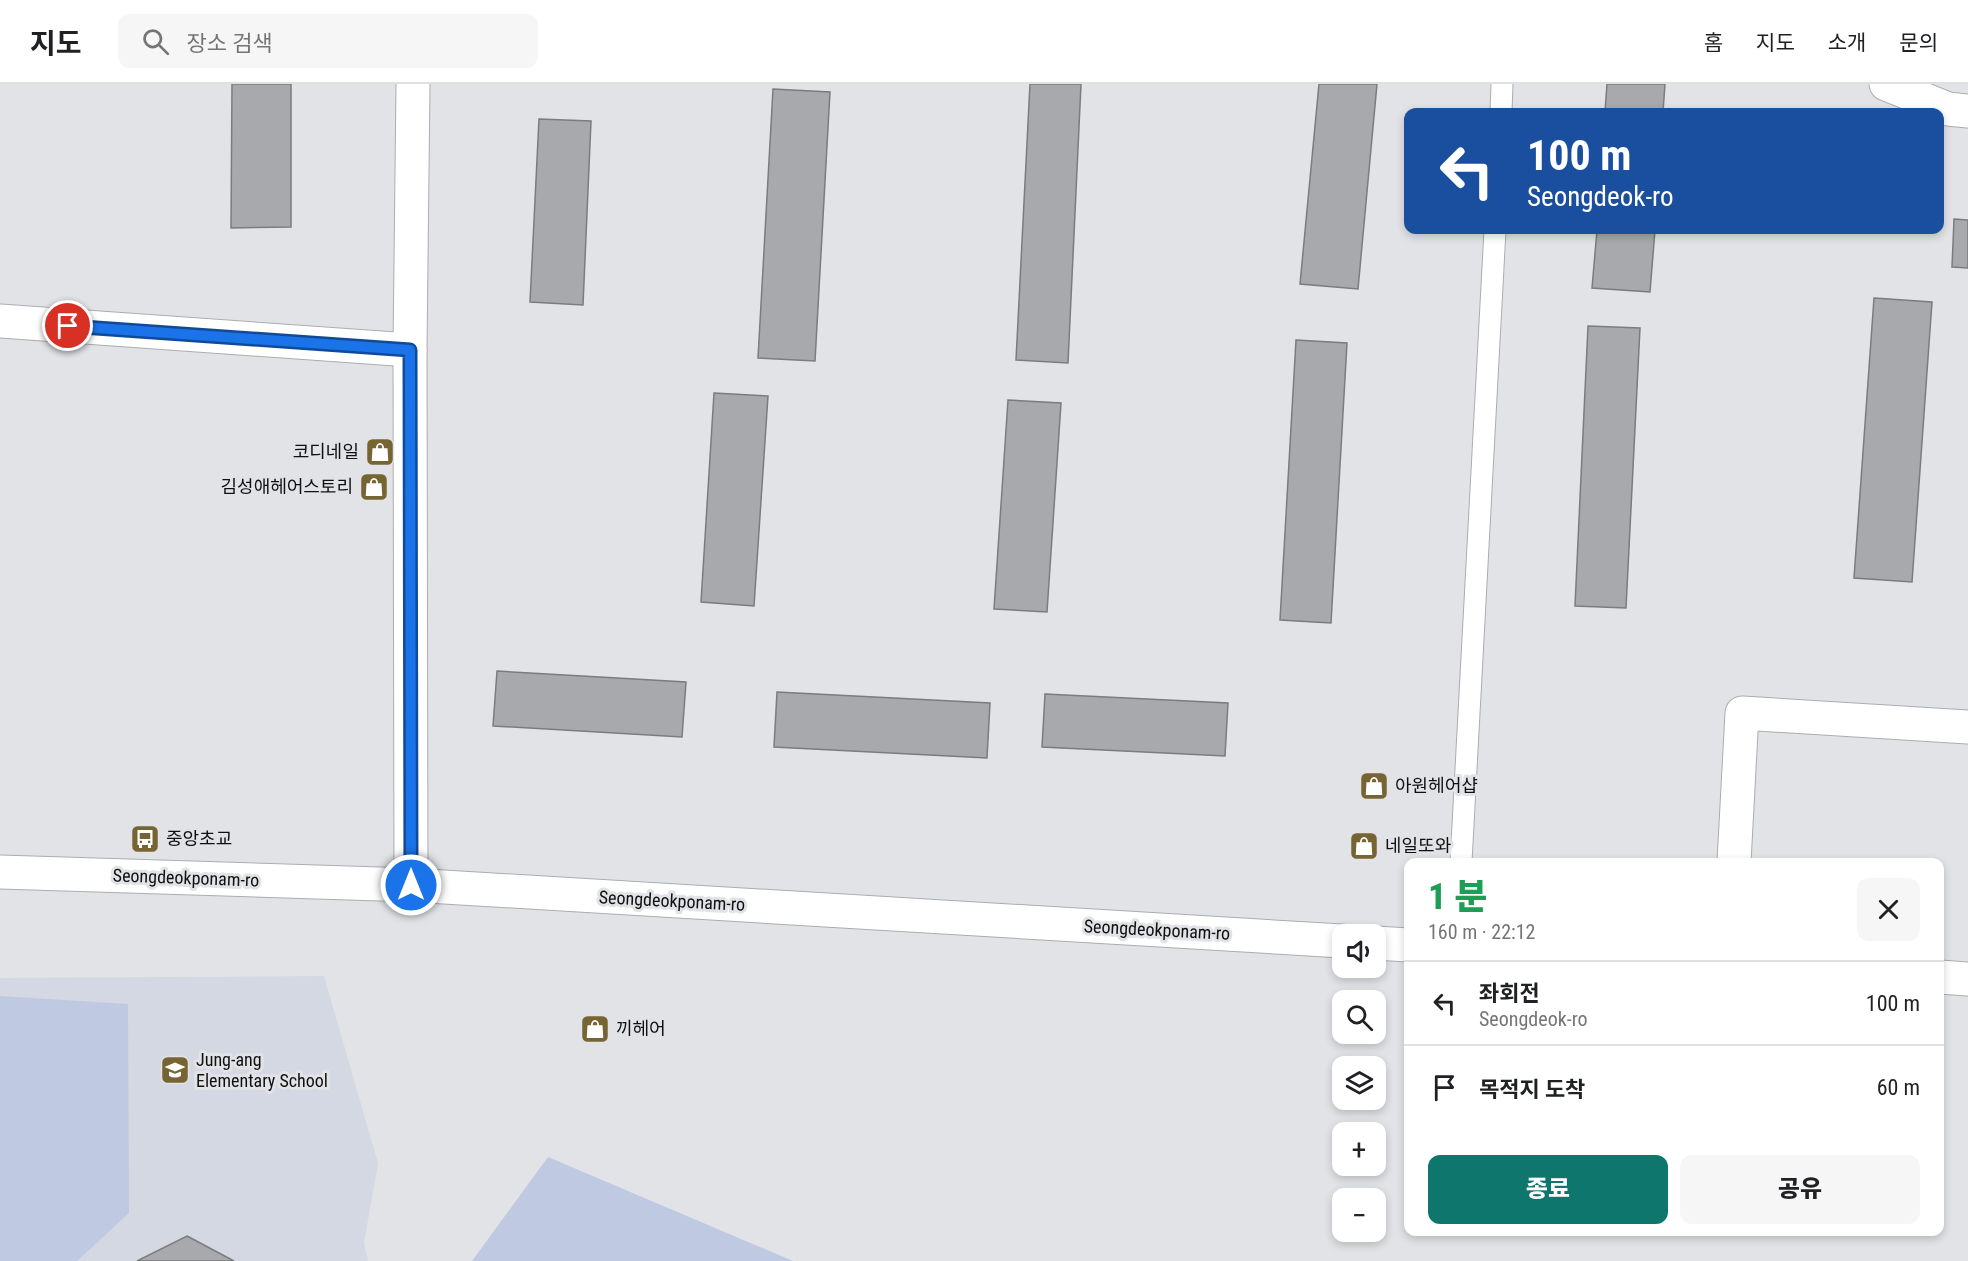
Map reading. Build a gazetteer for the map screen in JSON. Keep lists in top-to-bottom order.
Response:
{
  "streets": {
    "street": ["Seongdeokponam-ro"]
  },
  "places": {
    "shop": [
      "코디네일",
      "김성애헤어스토리",
      "아원헤어샵",
      "네일또와",
      "끼헤어"
    ],
    "bus stop": ["중앙초교"],
    "school or university": ["Jung-ang Elementary School"]
  },
  "page": {
    "header": "지도",
    "search": "장소 검색",
    "nav": [
      "홈",
      "지도",
      "소개",
      "문의"
    ],
    "turn": ["100 m", "Seongdeok-ro"],
    "heading": ["1 분", "160 m · 22:12"],
    "map_buttons": ["+", "−"],
    "list": [
      {
        "name": "좌회전",
        "note": "Seongdeok-ro",
        "value": "100 m"
      },
      {
        "name": "목적지 도착",
        "value": "60 m"
      }
    ],
    "buttons": ["종료", "공유"]
  }
}
